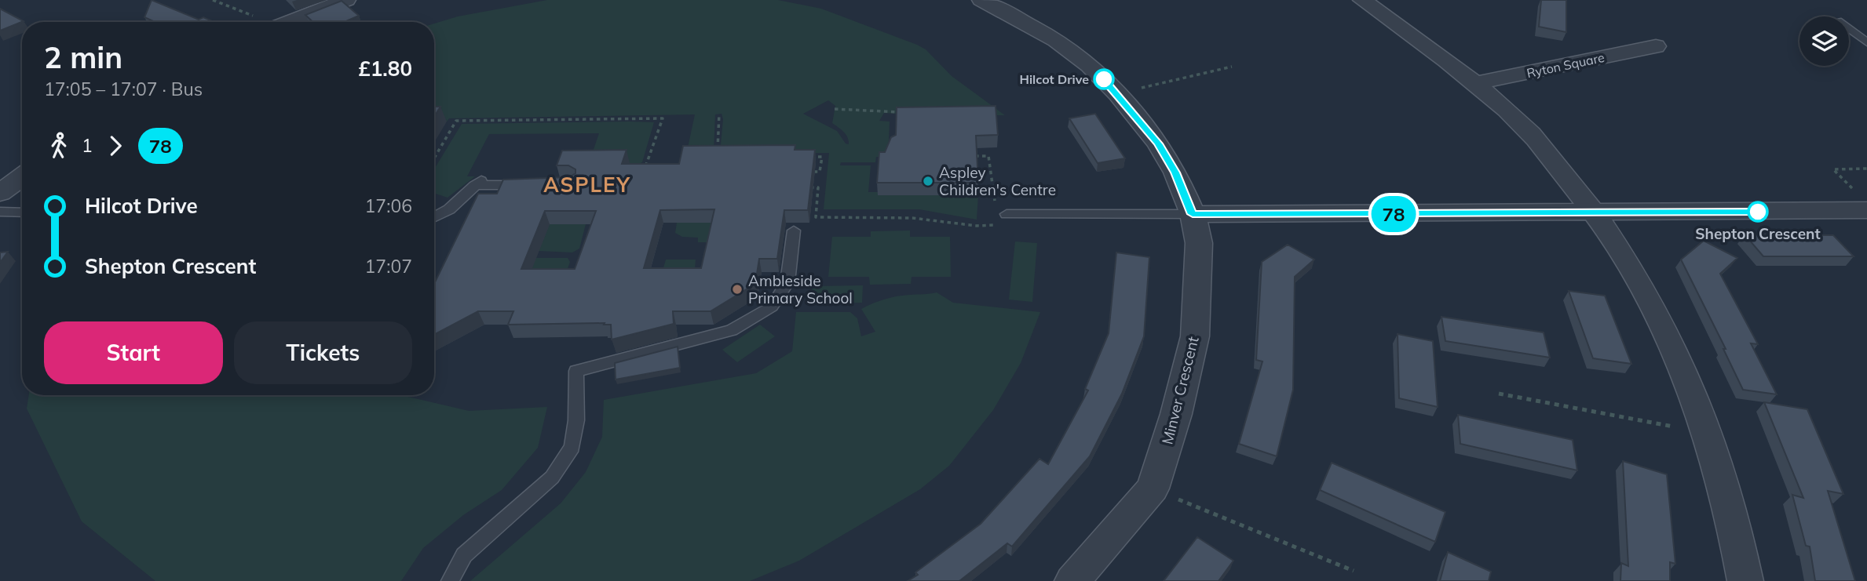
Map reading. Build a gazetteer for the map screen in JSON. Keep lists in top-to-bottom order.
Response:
{
  "streets": {
    "street": ["Ryton Square", "Minver Crescent"]
  },
  "districts": ["ASPLEY"],
  "places": [
    "Hilcot Drive",
    "Aspley Children's Centre",
    "Shepton Crescent",
    "Ambleside Primary School"
  ],
  "lines": ["bus line 78"],
  "page": {
    "on_map": "78",
    "heading": ["2 min", "17:05 – 17:07 · Bus", "£1.80"],
    "legs": ["1", "78"],
    "list": [
      {
        "name": "Hilcot Drive",
        "value": "17:06"
      },
      {
        "name": "Shepton Crescent",
        "value": "17:07"
      }
    ],
    "buttons": ["Start", "Tickets"]
  }
}
